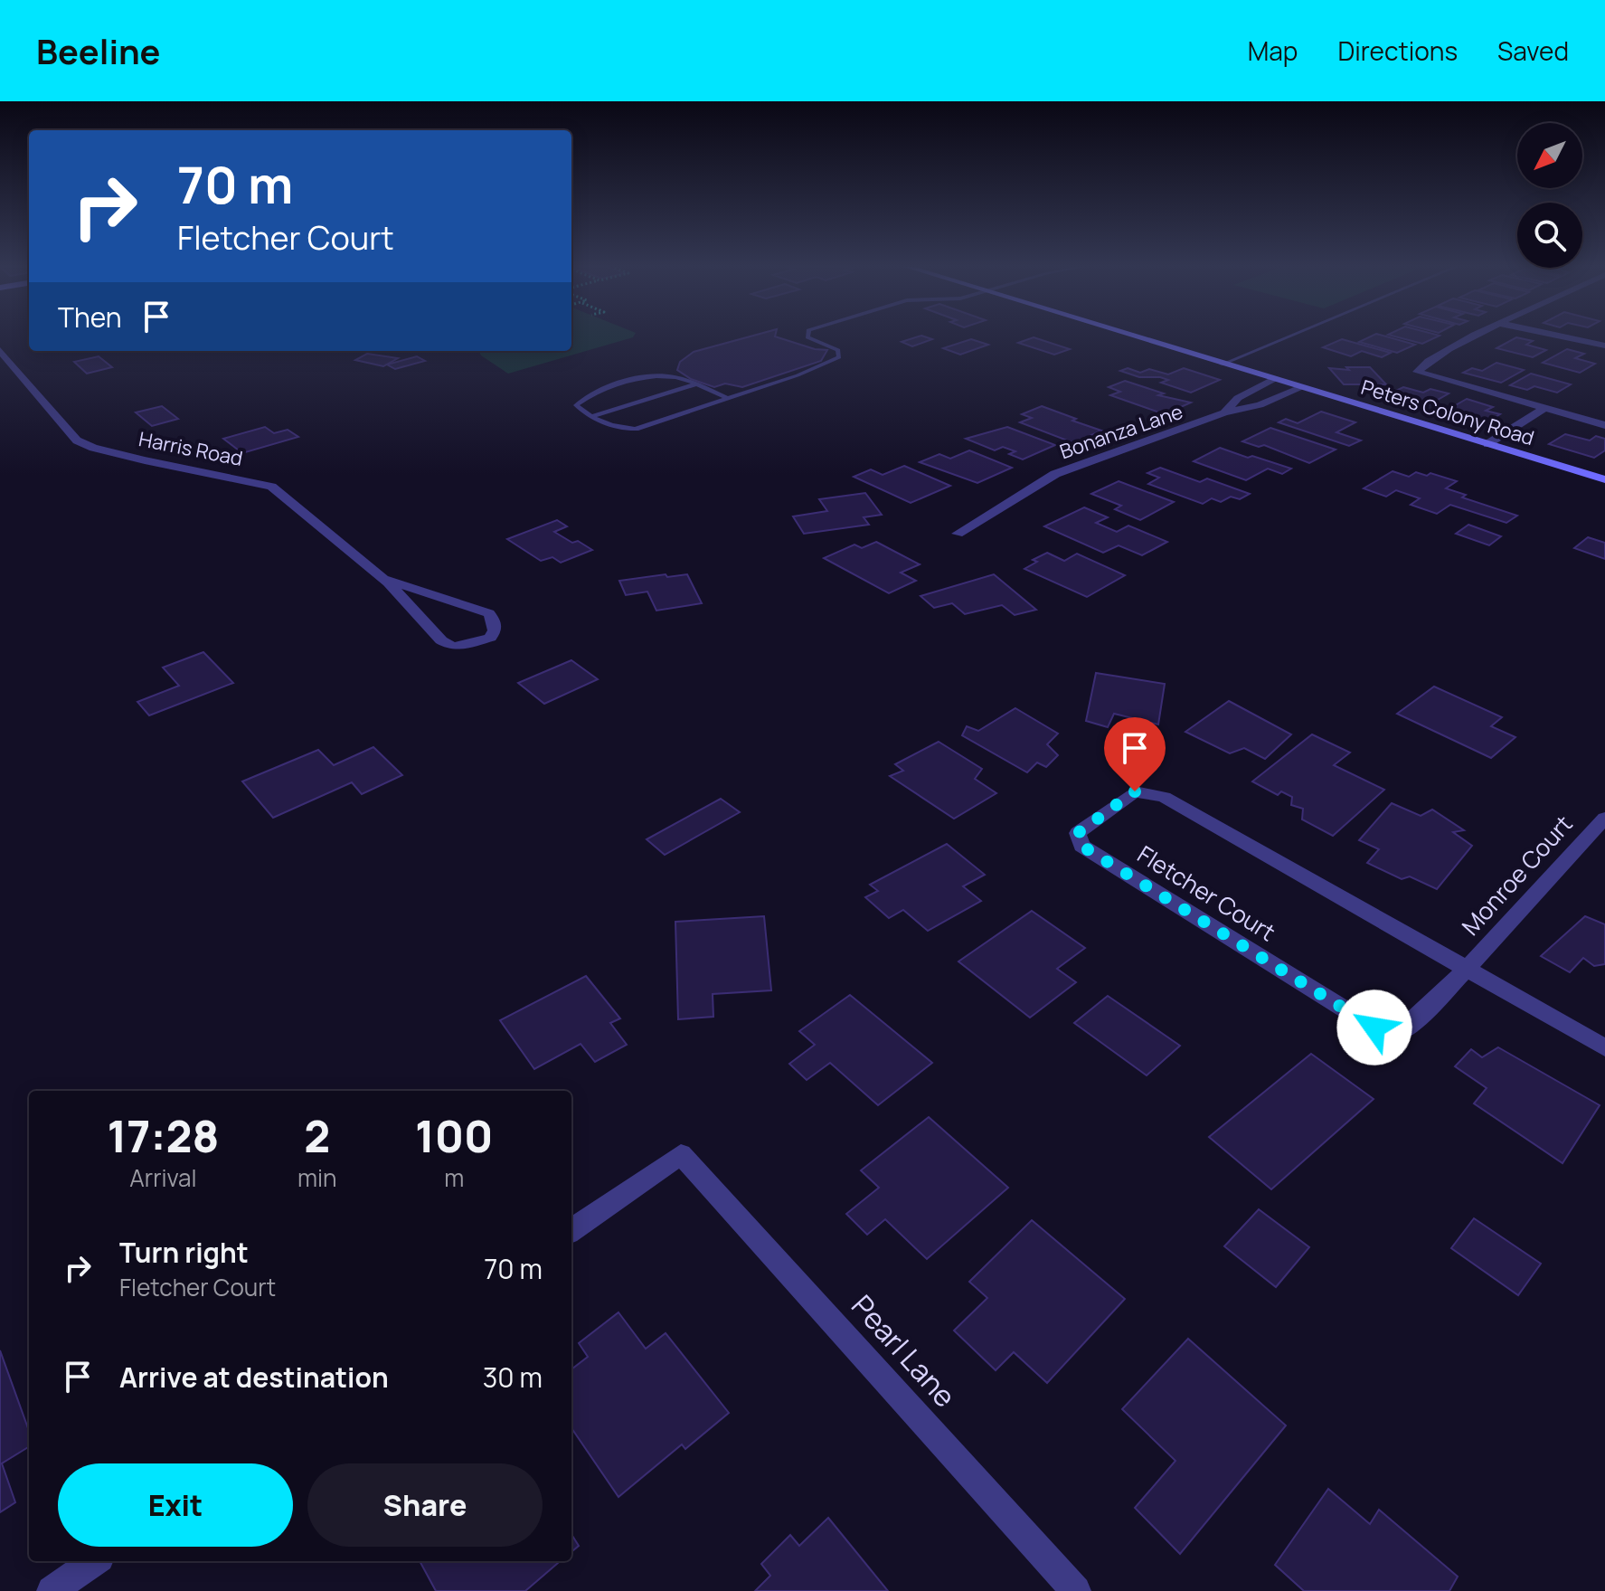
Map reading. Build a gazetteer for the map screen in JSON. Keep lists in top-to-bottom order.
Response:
{
  "streets": {
    "street": [
      "Peters Colony Road",
      "Bonanza Lane",
      "Harris Road",
      "Monroe Court",
      "Fletcher Court",
      "Pearl Lane"
    ]
  },
  "crossings": [
    ["Peters Colony Road", "Bonanza Lane"],
    ["Monroe Court", "Fletcher Court"]
  ],
  "north": "bottom left",
  "page": {
    "header": "Beeline",
    "nav": ["Map", "Directions", "Saved"],
    "turn": ["70 m", "Fletcher Court"],
    "then": "Then",
    "eta": [
      "17:28",
      "Arrival",
      "2",
      "min",
      "100",
      "m"
    ],
    "list": [
      {
        "name": "Turn right",
        "note": "Fletcher Court",
        "value": "70 m"
      },
      {
        "name": "Arrive at destination",
        "value": "30 m"
      }
    ],
    "buttons": ["Exit", "Share"]
  }
}
